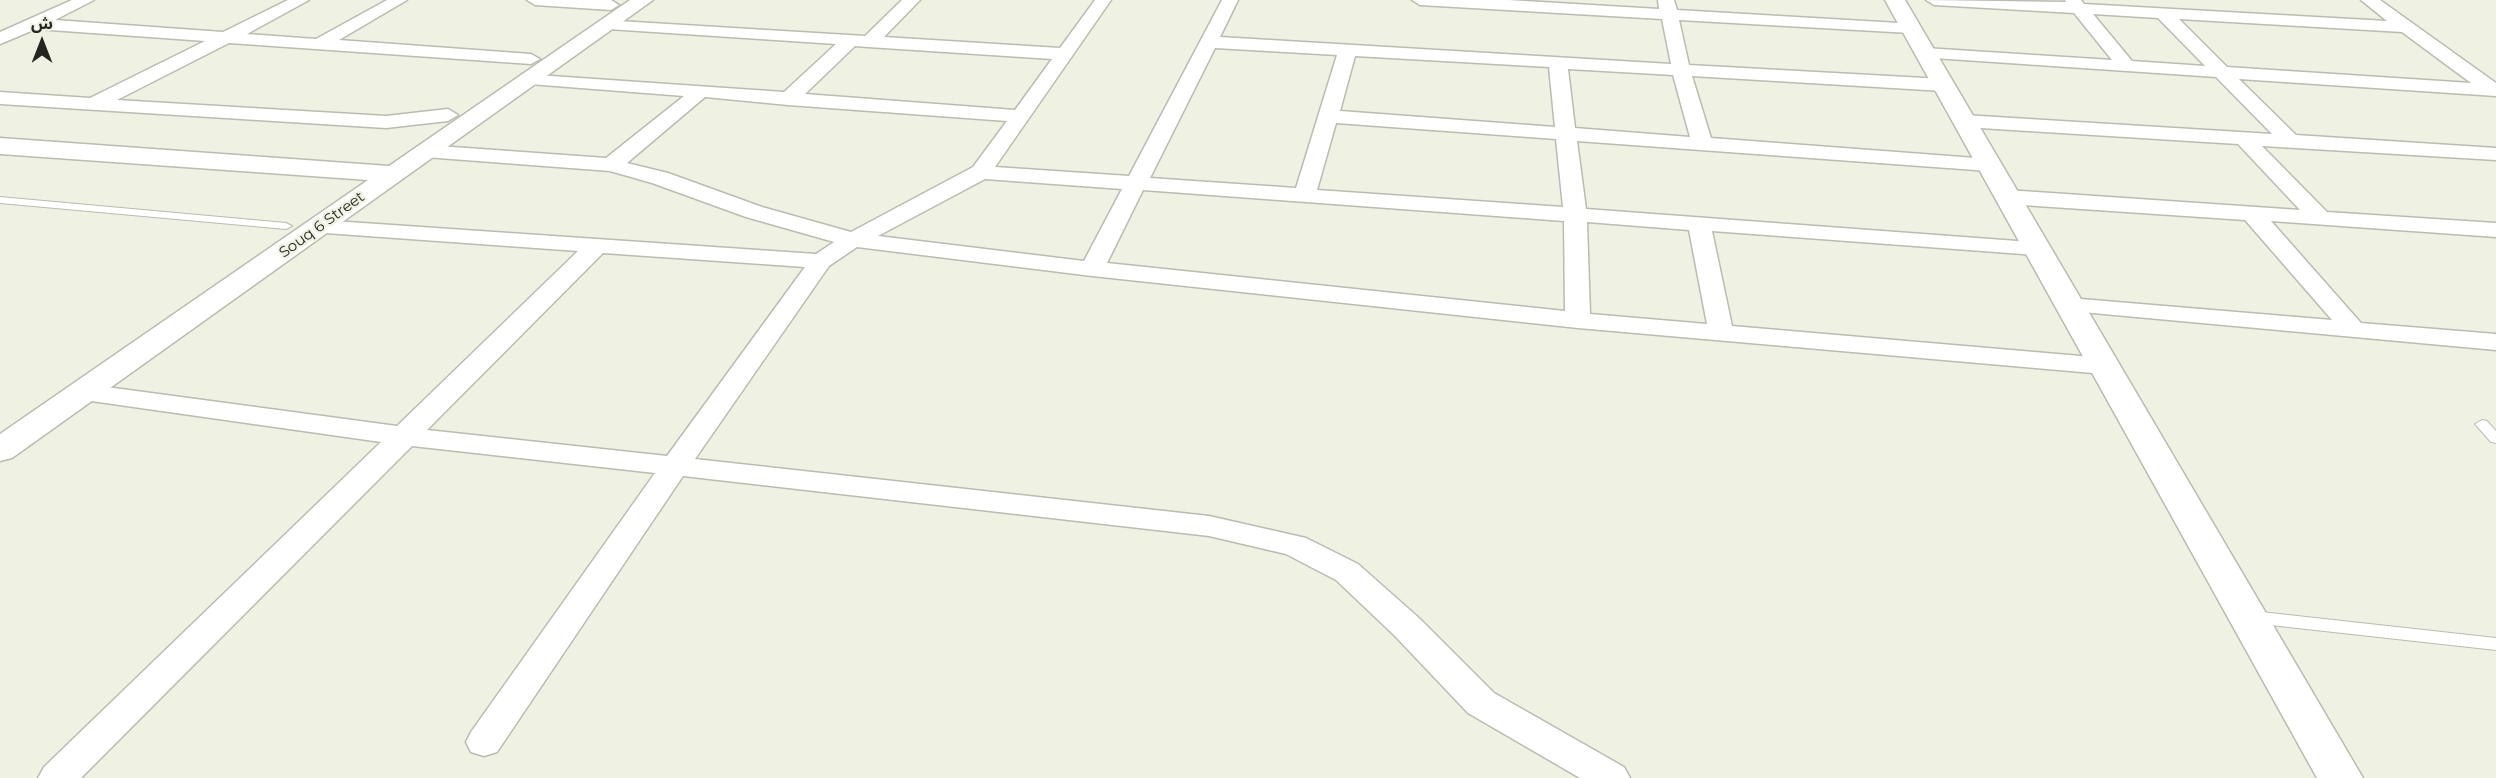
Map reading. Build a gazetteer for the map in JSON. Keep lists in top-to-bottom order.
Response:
{
  "streets": {
    "street": ["Souq 6 Street"]
  },
  "north": "top"
}
